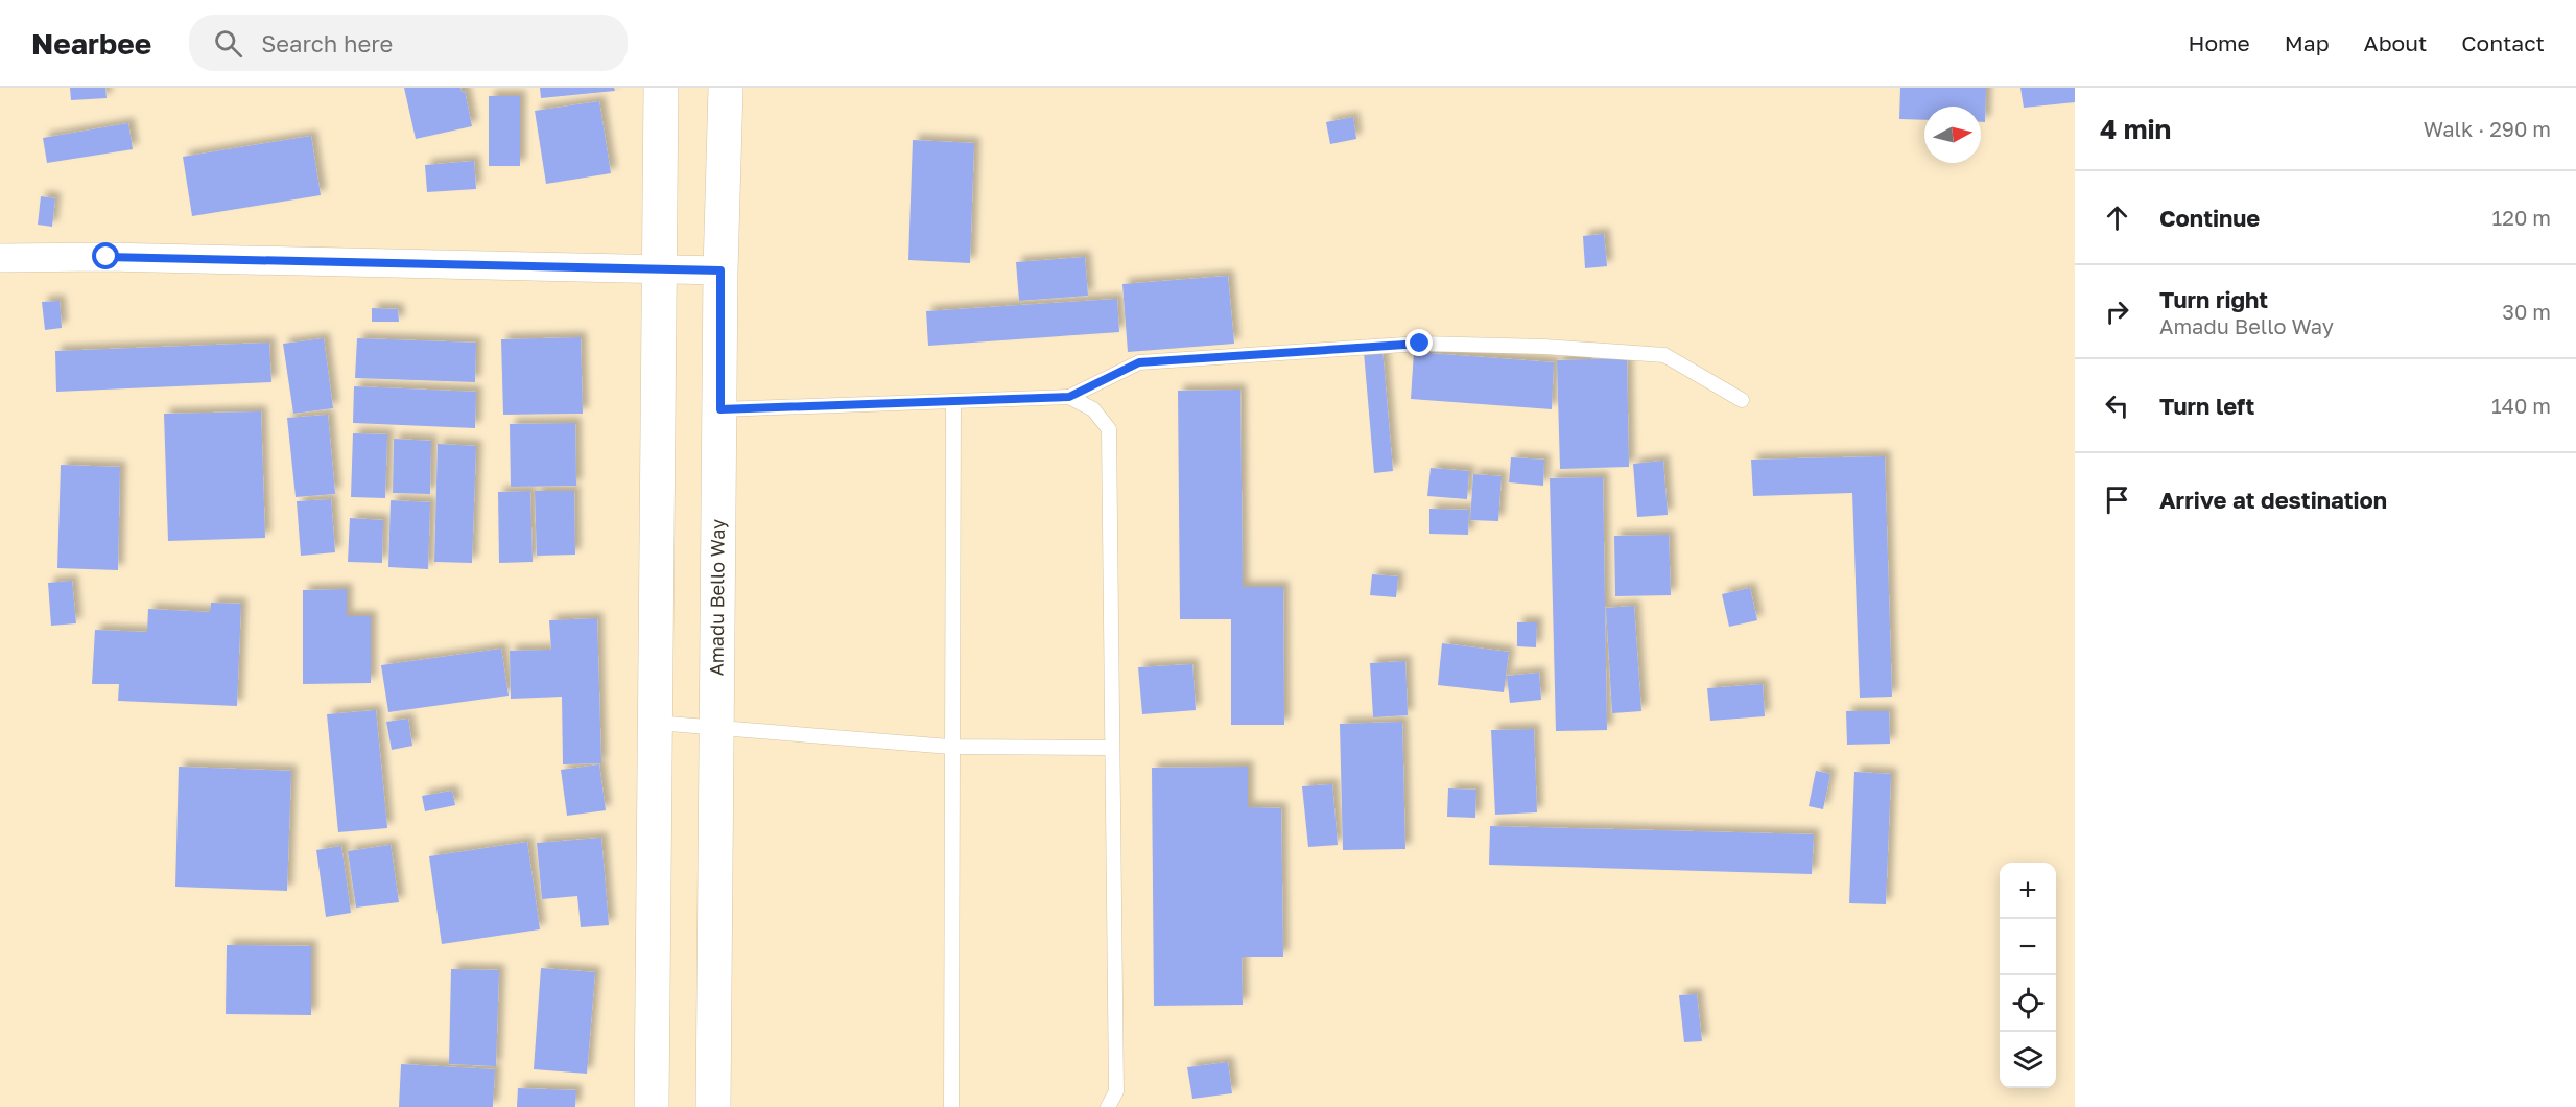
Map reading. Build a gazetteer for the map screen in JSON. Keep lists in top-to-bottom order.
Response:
{
  "streets": {
    "main road": ["Amadu Bello Way"]
  },
  "north": "right",
  "page": {
    "header": "Nearbee",
    "search": "Search here",
    "nav": [
      "Home",
      "Map",
      "About",
      "Contact"
    ],
    "heading": ["4 min", "Walk · 290 m"],
    "list": [
      ["Continue", "120 m"],
      ["Turn right", "Amadu Bello Way", "30 m"],
      ["Turn left", "140 m"],
      "Arrive at destination"
    ],
    "map_buttons": ["+", "−"]
  }
}
